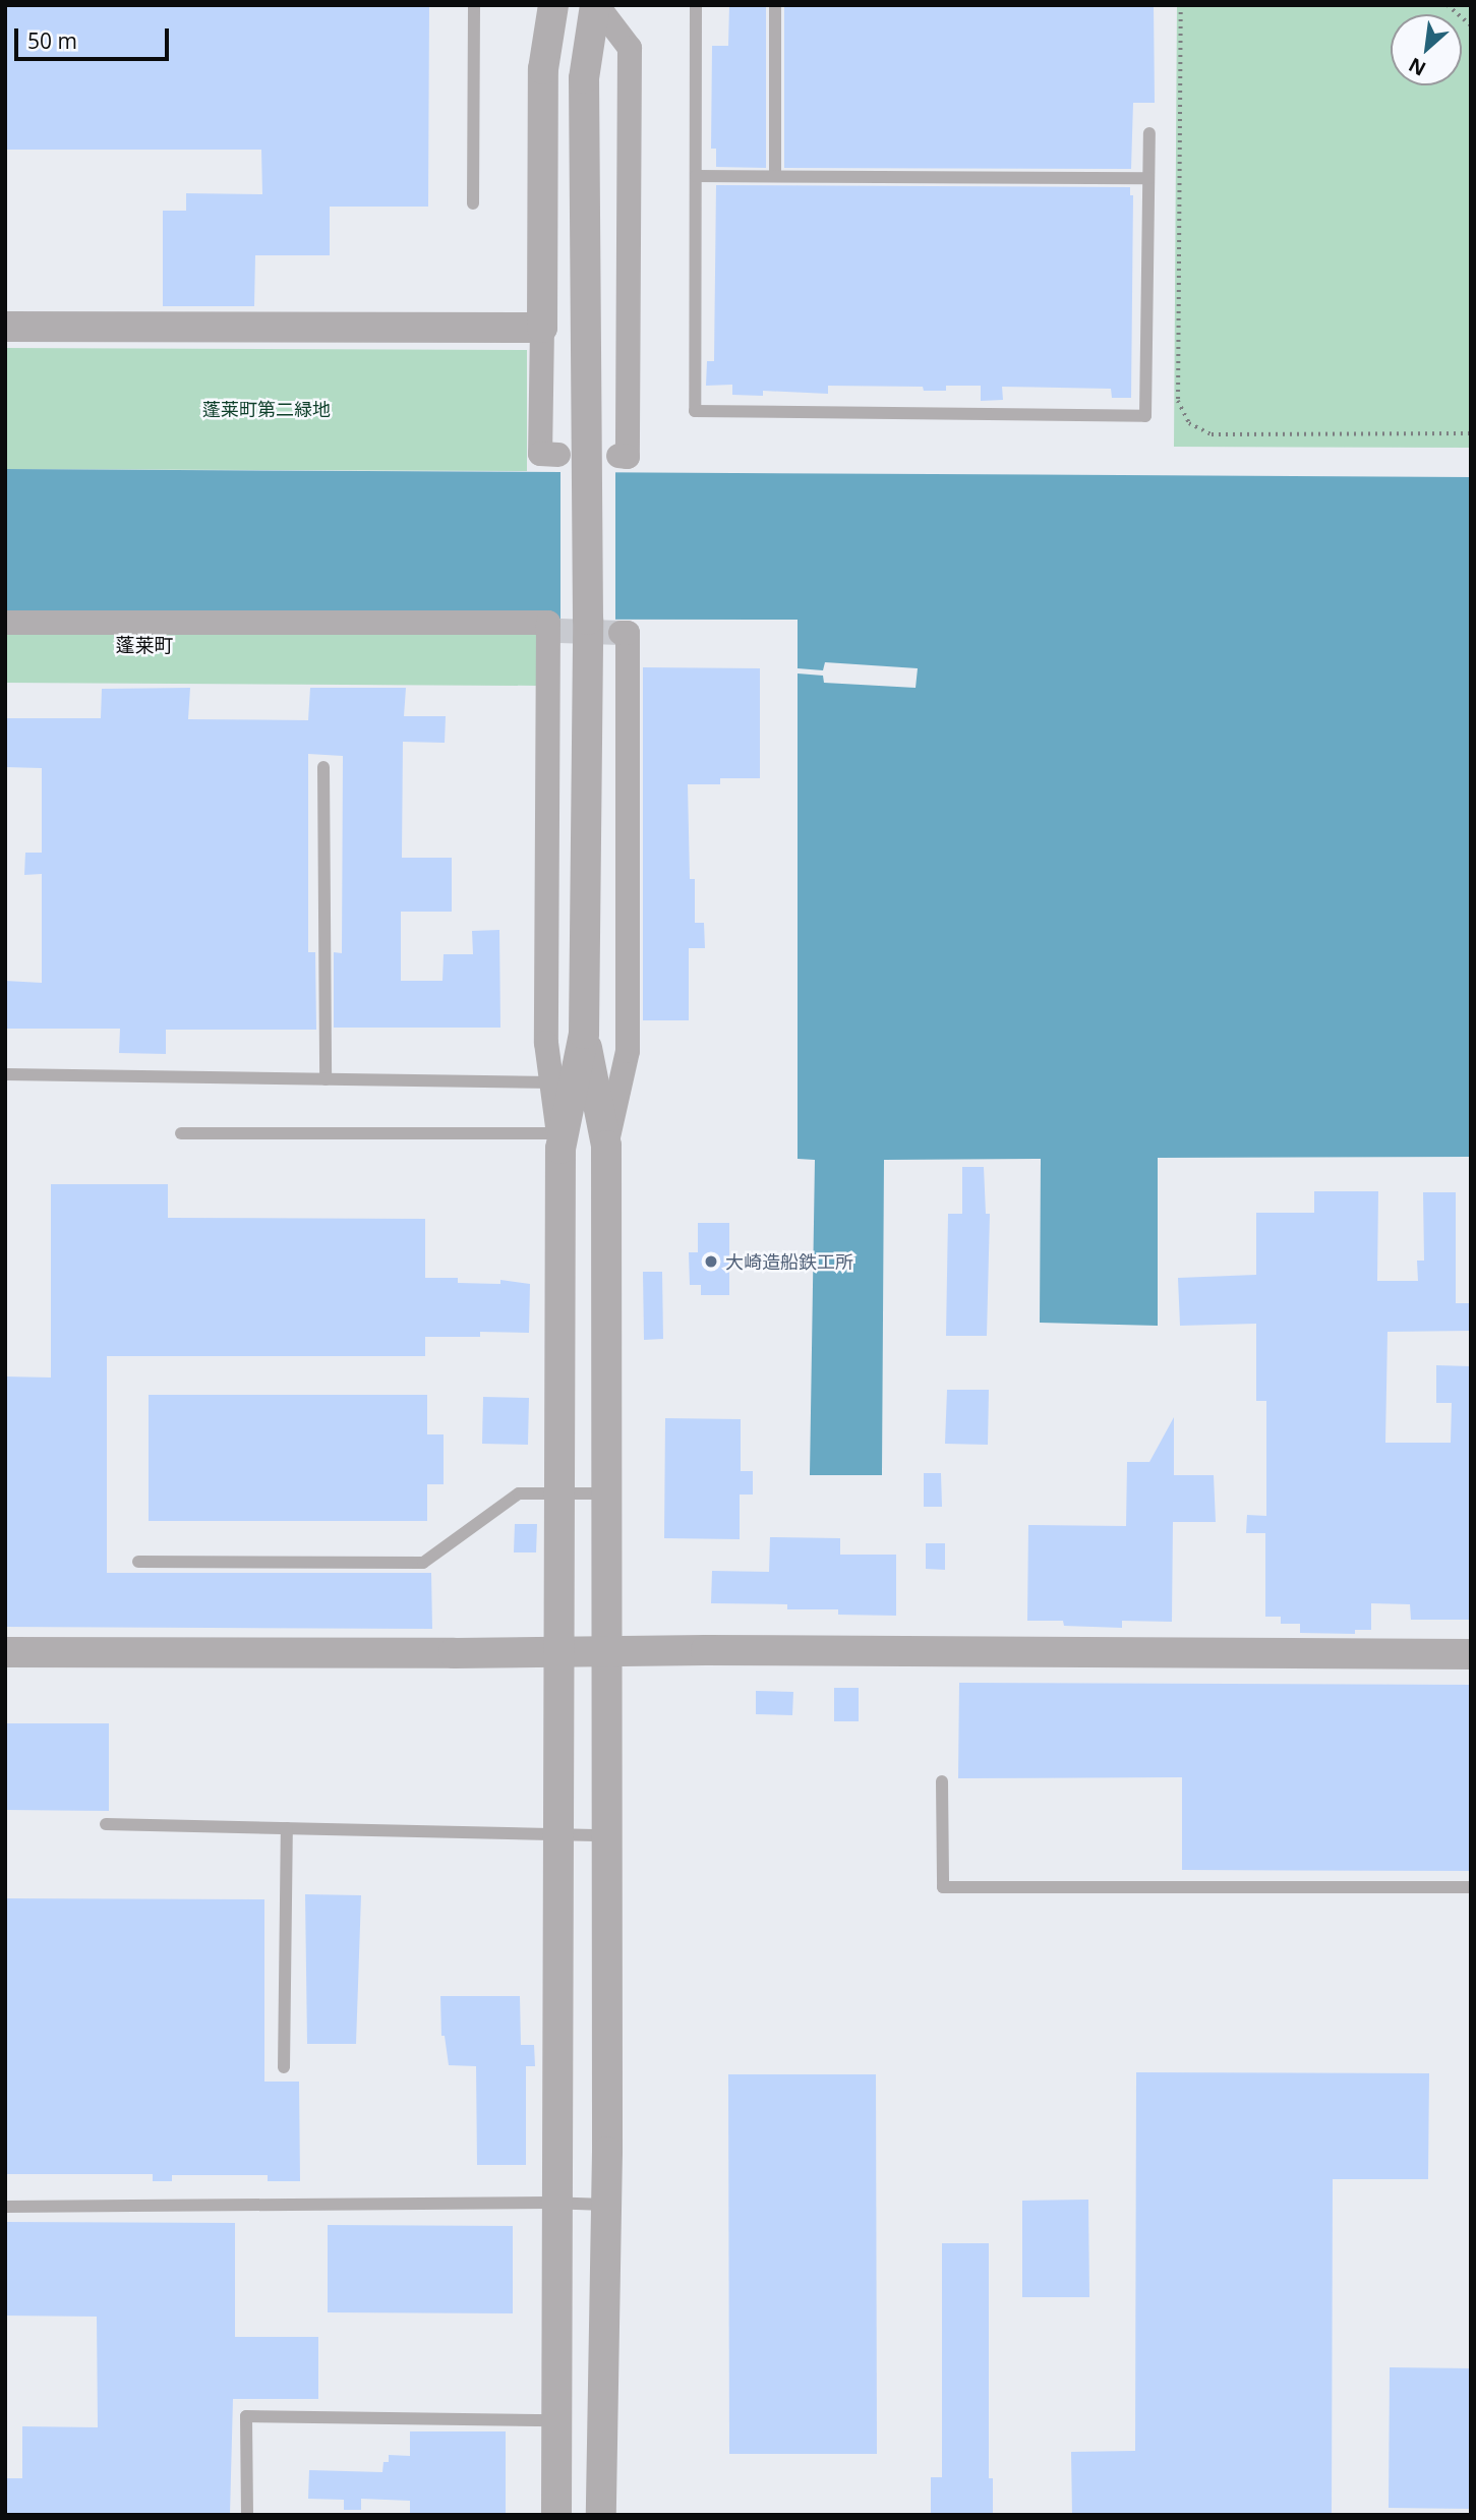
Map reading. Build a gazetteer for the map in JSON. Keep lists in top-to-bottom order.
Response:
{
  "districts": ["蓬莱町"],
  "parks": ["蓬莱町第二緑地"],
  "places": ["大崎造船鉄工所"],
  "scale_bar": "50 m",
  "north": "bottom left"
}
